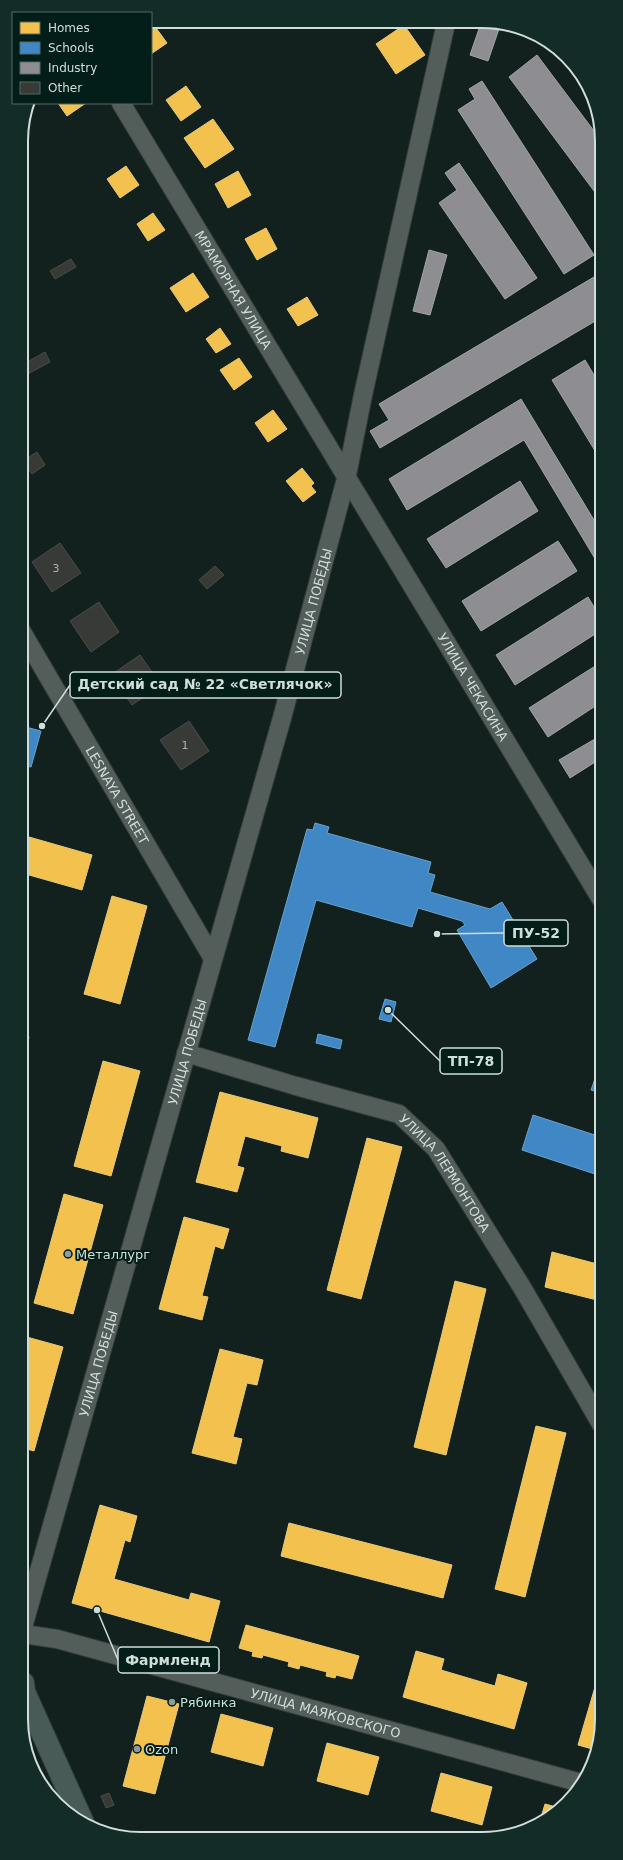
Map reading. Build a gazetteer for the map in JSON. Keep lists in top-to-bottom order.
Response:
{
  "streets": {
    "street": [
      "МРАМОРНАЯ УЛИЦА",
      "УЛИЦА ПОБЕДЫ",
      "УЛИЦА ЧЕКАСИНА",
      "LESNAYA STREET",
      "УЛИЦА ЛЕРМОНТОВА",
      "УЛИЦА МАЯКОВСКОГО"
    ]
  },
  "crossings": [
    ["МРАМОРНАЯ УЛИЦА", "УЛИЦА ПОБЕДЫ"],
    ["МРАМОРНАЯ УЛИЦА", "УЛИЦА ЧЕКАСИНА"],
    ["УЛИЦА ПОБЕДЫ", "УЛИЦА ЧЕКАСИНА"],
    ["УЛИЦА ПОБЕДЫ", "LESNAYA STREET"],
    ["УЛИЦА ПОБЕДЫ", "УЛИЦА ЛЕРМОНТОВА"]
  ],
  "places": [
    "Детский сад № 22 «Светлячок»",
    "ПУ-52",
    "ТП-78",
    "Металлург",
    "Фармленд",
    "Рябинка",
    "Ozon"
  ],
  "house_numbers": ["3", "1"],
  "legend": [
    "Homes",
    "Schools",
    "Industry",
    "Other"
  ]
}
